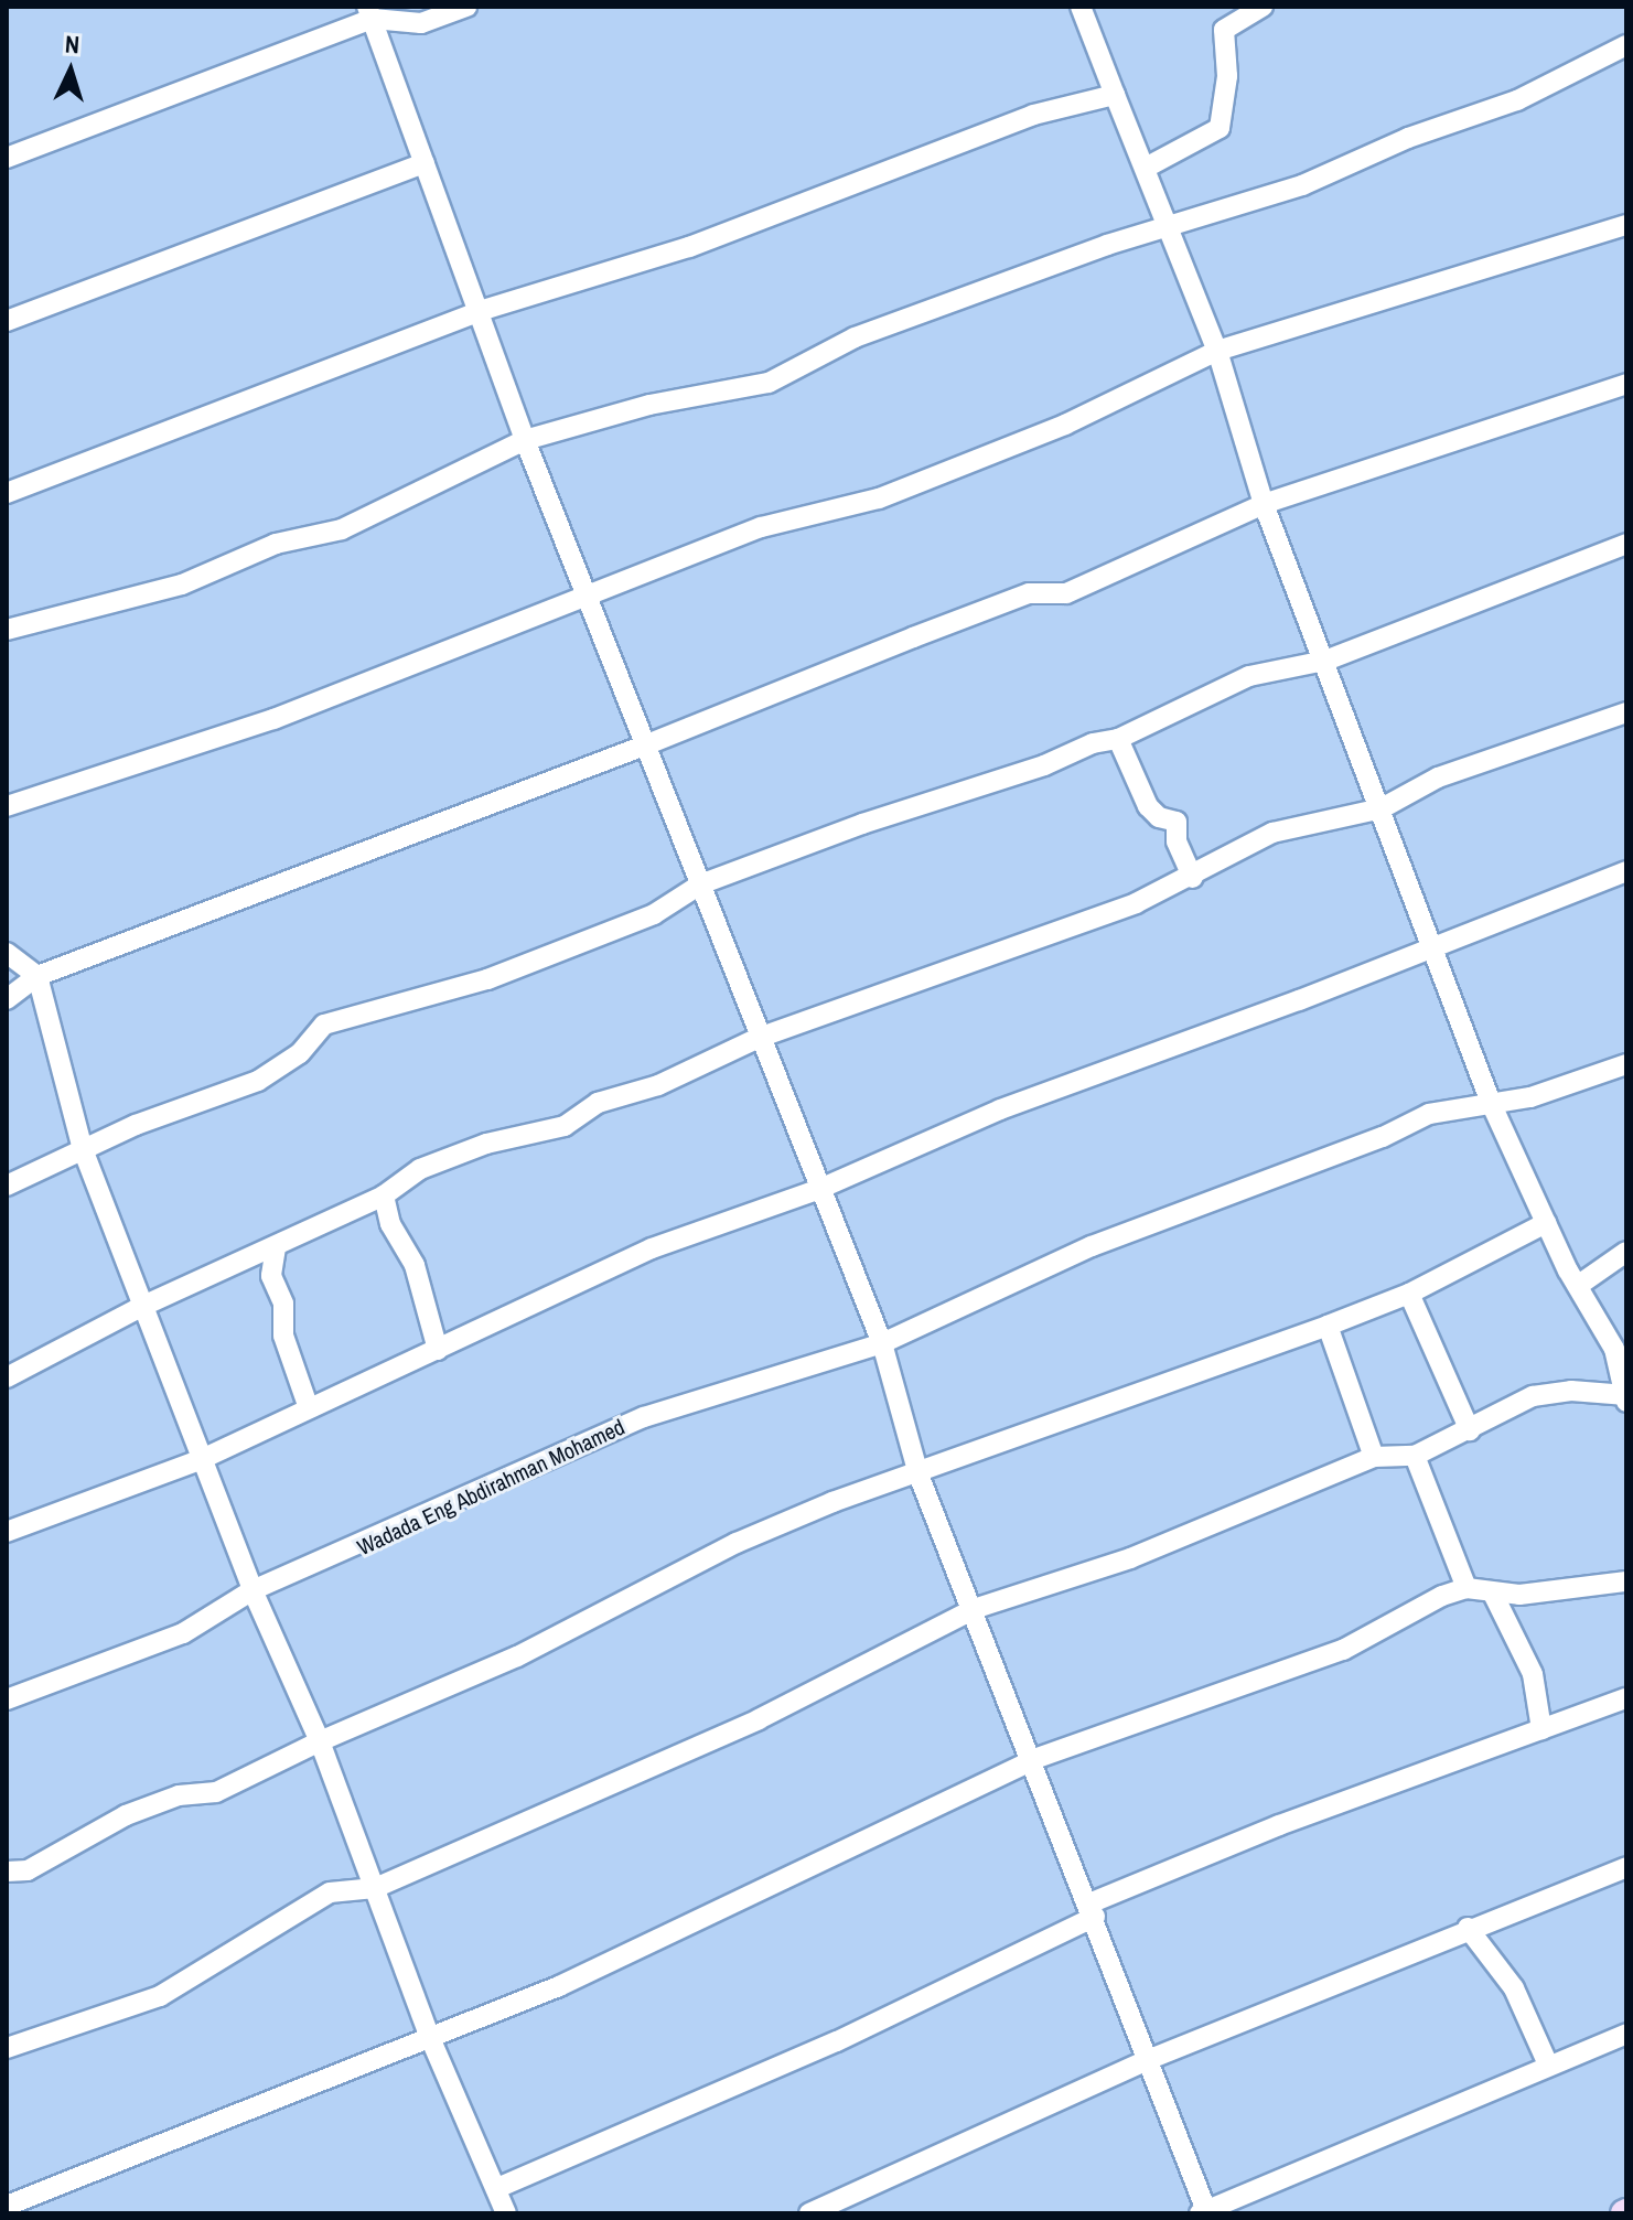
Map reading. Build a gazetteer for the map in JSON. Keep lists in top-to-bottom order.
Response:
{
  "streets": {
    "street": ["Wadada Eng Abdirahman Mohamed"]
  },
  "north": "top"
}
